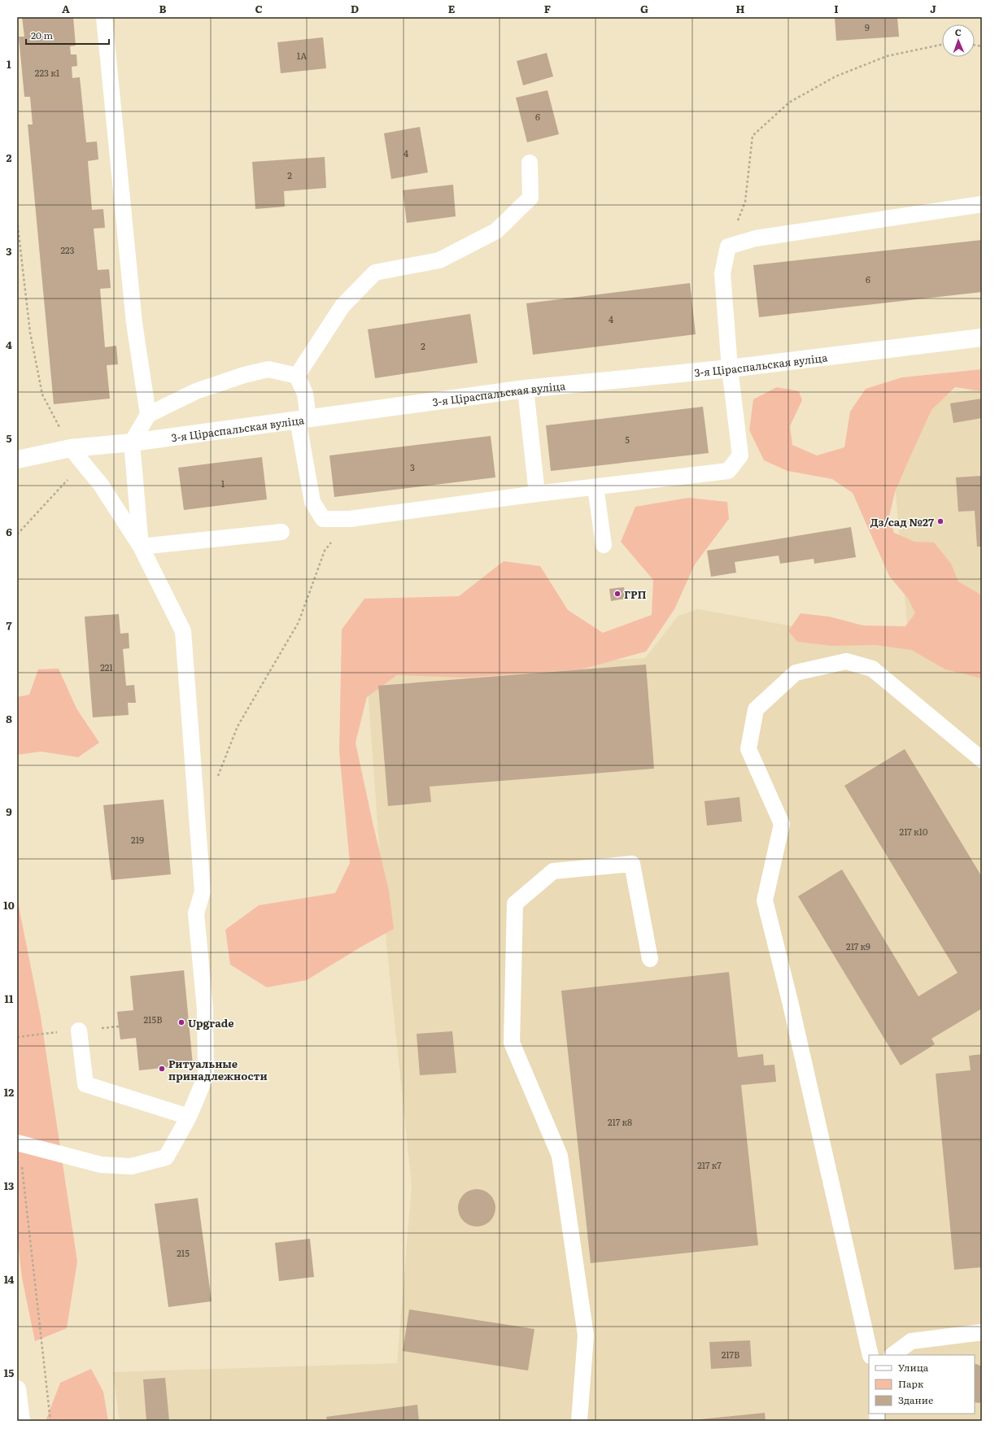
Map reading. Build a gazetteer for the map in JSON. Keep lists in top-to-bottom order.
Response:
{
  "streets": {
    "street": ["3-я Ціраспальская вуліца"]
  },
  "places": [
    "Дз/сад №27",
    "ГРП",
    "Upgrade",
    "Ритуальные принадлежности"
  ],
  "house_numbers": [
    "9",
    "1А",
    "223 к1",
    "6",
    "4",
    "2",
    "223",
    "6",
    "4",
    "2",
    "5",
    "3",
    "1",
    "221",
    "217 к10",
    "219",
    "217 к9",
    "215В",
    "217 к8",
    "217 к7",
    "215",
    "217В"
  ],
  "legend": ["Улица", "Парк", "Здание"],
  "scale_bar": "20 m",
  "north": "top",
  "grid": {
    "columns": [
      "A",
      "B",
      "C",
      "D",
      "E",
      "F",
      "G",
      "H",
      "I",
      "J"
    ],
    "rows": [
      "1",
      "2",
      "3",
      "4",
      "5",
      "6",
      "7",
      "8",
      "9",
      "10",
      "11",
      "12",
      "13",
      "14",
      "15"
    ]
  }
}
